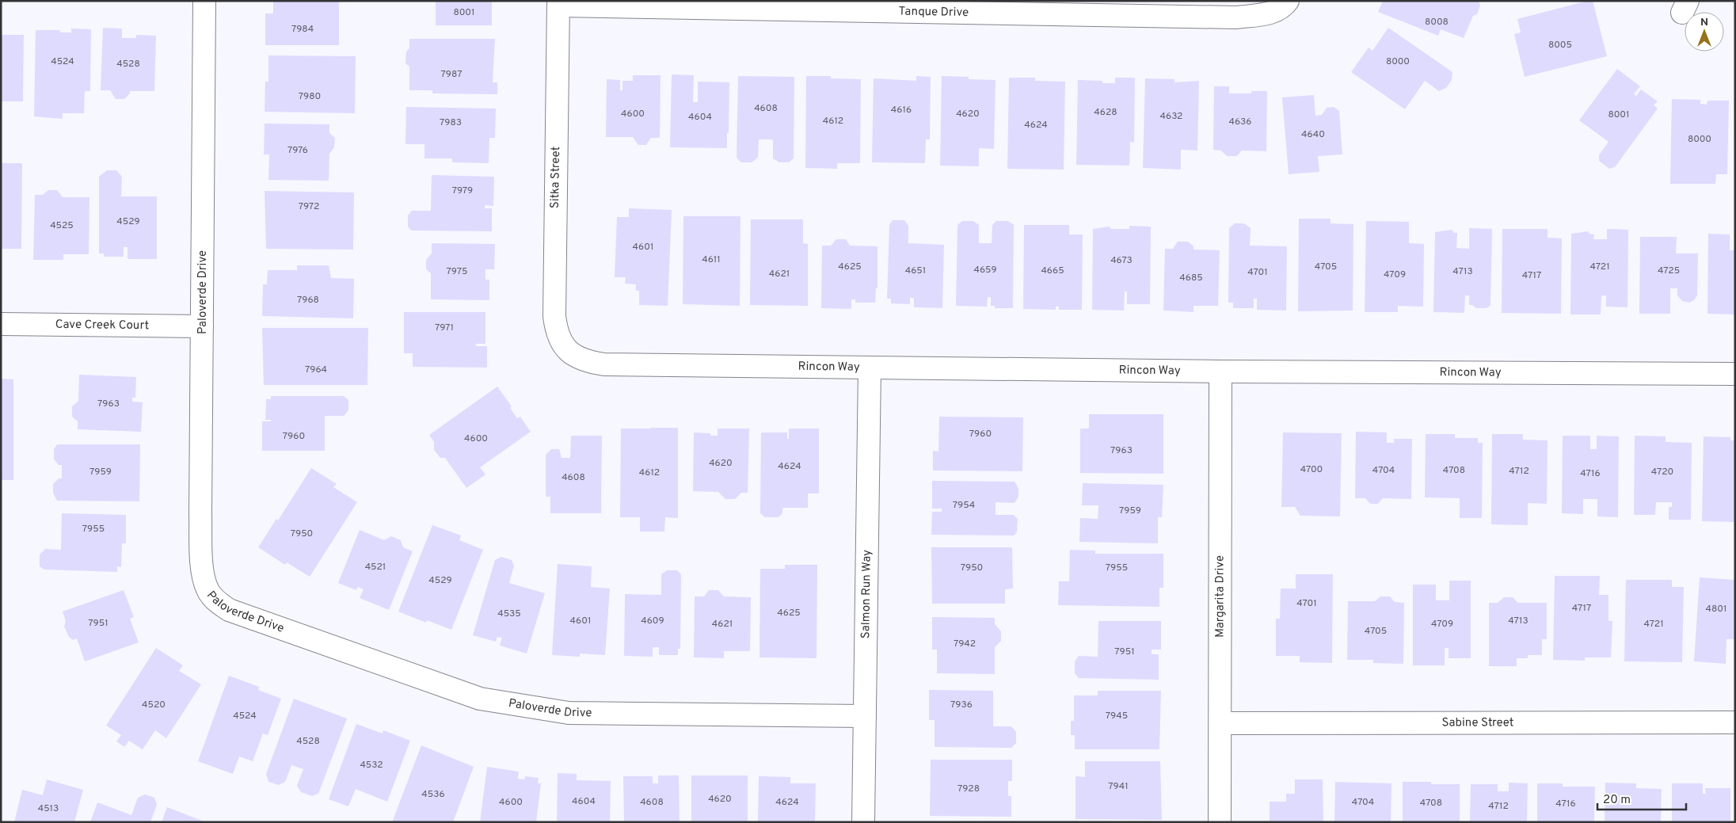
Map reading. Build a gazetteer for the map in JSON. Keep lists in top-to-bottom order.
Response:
{
  "streets": {
    "street": [
      "Tanque Drive",
      "Sitka Street",
      "Paloverde Drive",
      "Cave Creek Court",
      "Rincon Way",
      "Salmon Run Way",
      "Margarita Drive",
      "Sabine Street"
    ]
  },
  "crossings": [
    ["Tanque Drive", "Sitka Street"],
    ["Sitka Street", "Rincon Way"],
    ["Paloverde Drive", "Cave Creek Court"],
    ["Paloverde Drive", "Salmon Run Way"],
    ["Rincon Way", "Salmon Run Way"],
    ["Rincon Way", "Margarita Drive"],
    ["Margarita Drive", "Sabine Street"]
  ],
  "house_numbers": [
    "8001",
    "8008",
    "7984",
    "8005",
    "4524",
    "8000",
    "4528",
    "7987",
    "7980",
    "4608",
    "4616",
    "4628",
    "4600",
    "4620",
    "8001",
    "4632",
    "4604",
    "4612",
    "4636",
    "7983",
    "4624",
    "4640",
    "8000",
    "7976",
    "7979",
    "7972",
    "4529",
    "4525",
    "4601",
    "4611",
    "4673",
    "4625",
    "4705",
    "4721",
    "4659",
    "4651",
    "4665",
    "4725",
    "7975",
    "4713",
    "4701",
    "4621",
    "4709",
    "4717",
    "4685",
    "7968",
    "7971",
    "7964",
    "7963",
    "7960",
    "7960",
    "4600",
    "7963",
    "4620",
    "4624",
    "4700",
    "4704",
    "4708",
    "4712",
    "7959",
    "4720",
    "4612",
    "4716",
    "4608",
    "7954",
    "7959",
    "7955",
    "7950",
    "4521",
    "7950",
    "7955",
    "4529",
    "4701",
    "4717",
    "4801",
    "4625",
    "4535",
    "4601",
    "4609",
    "4713",
    "7951",
    "4621",
    "4709",
    "4721",
    "4705",
    "7942",
    "7951",
    "4520",
    "7936",
    "4524",
    "7945",
    "4528",
    "4532",
    "7941",
    "7928",
    "4536",
    "4620",
    "4604",
    "4600",
    "4608",
    "4624",
    "4704",
    "4708",
    "4716",
    "4712",
    "4513"
  ],
  "scale_bar": "20 m",
  "north": "top"
}
